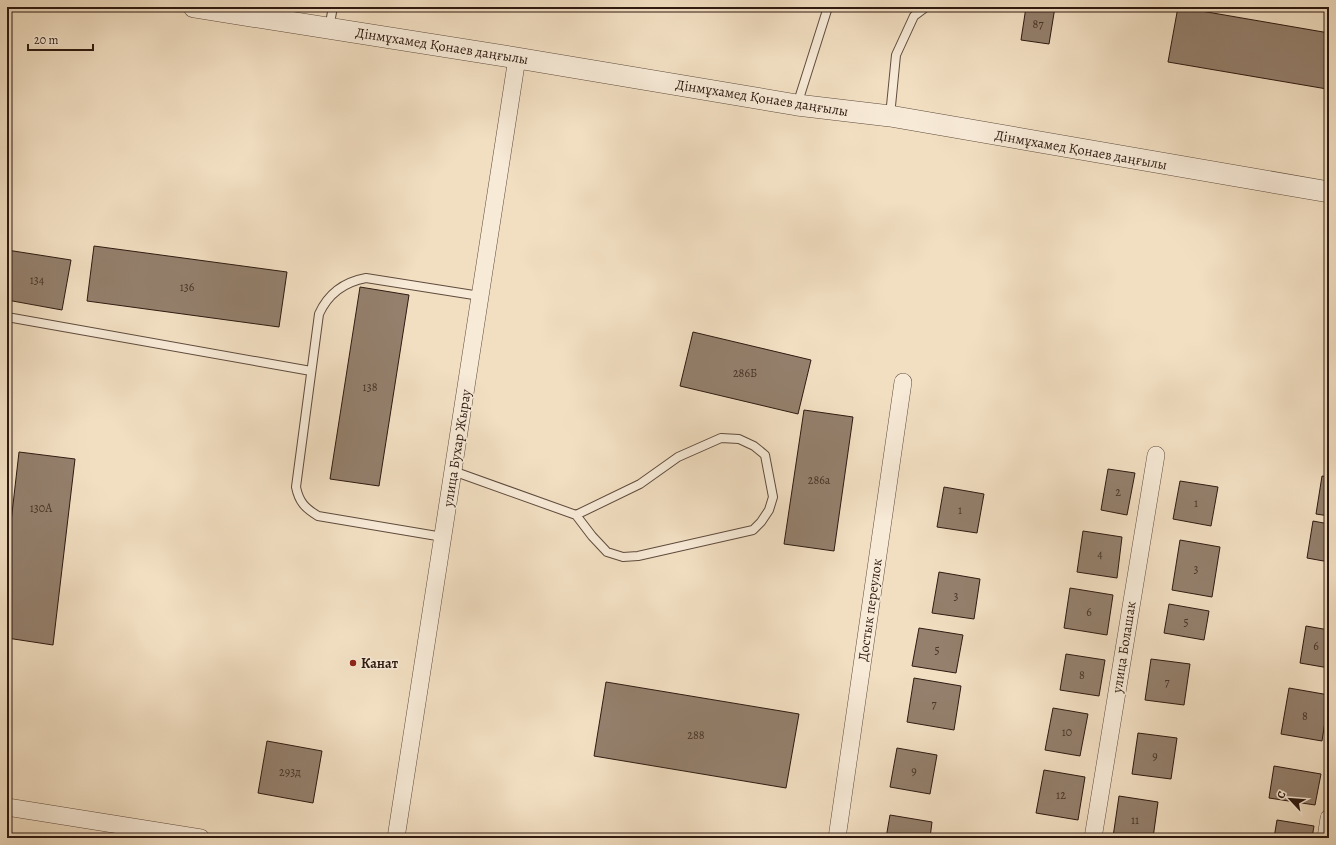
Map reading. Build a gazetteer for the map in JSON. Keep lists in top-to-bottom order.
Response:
{
  "streets": {
    "street": [
      "Дінмұхамед Қонаев даңғылы",
      "улица Бухар Жырау",
      "Достык переулок",
      "улица Болашак"
    ]
  },
  "crossings": [
    ["Дінмұхамед Қонаев даңғылы", "улица Бухар Жырау"]
  ],
  "places": ["Канат"],
  "house_numbers": [
    "87",
    "134",
    "136",
    "286Б",
    "138",
    "286а",
    "2",
    "1",
    "130А",
    "1",
    "4",
    "3",
    "3",
    "6",
    "5",
    "6",
    "5",
    "8",
    "7",
    "7",
    "8",
    "10",
    "288",
    "9",
    "9",
    "293д",
    "12",
    "11"
  ],
  "scale_bar": "20 m",
  "north": "top left"
}
